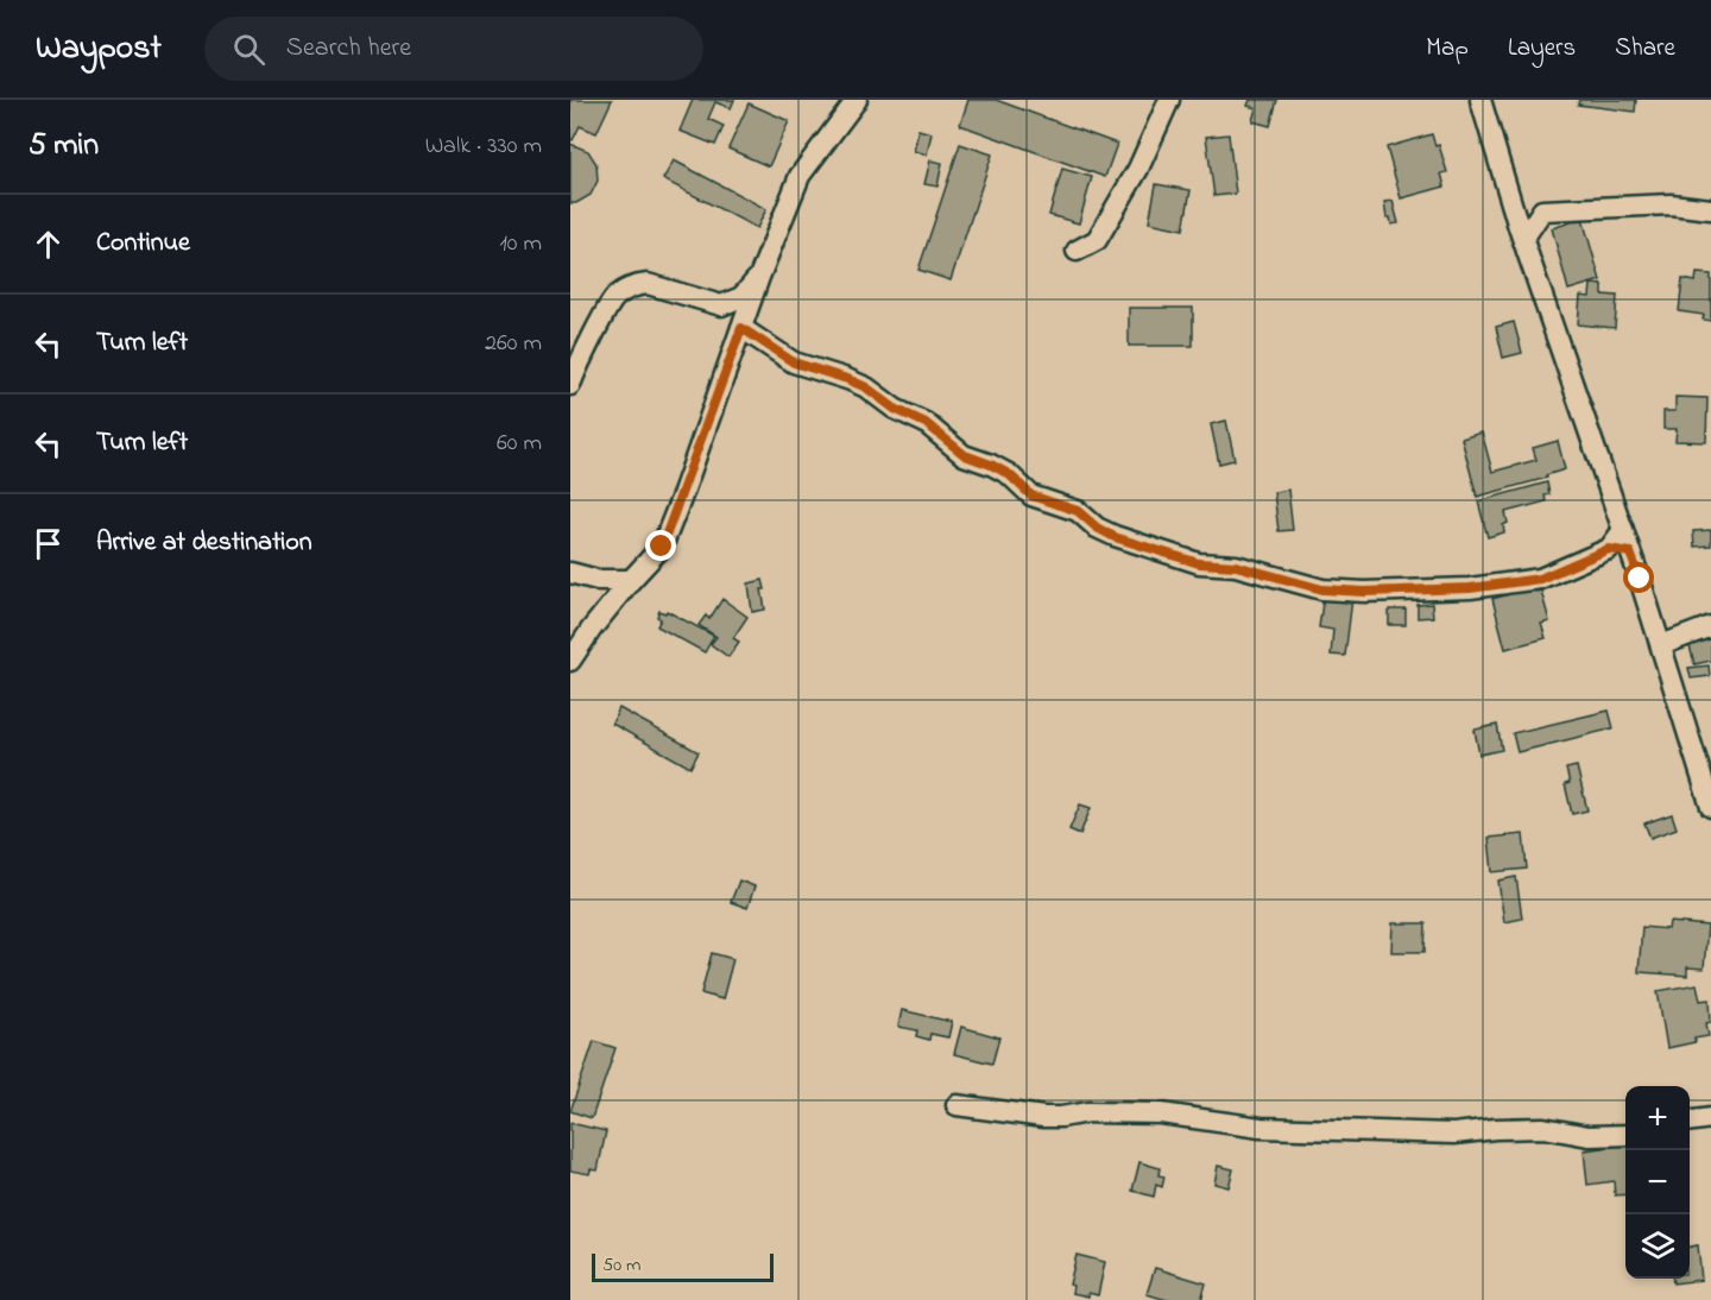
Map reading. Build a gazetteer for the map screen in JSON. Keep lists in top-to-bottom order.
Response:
{
  "scale_bar": "50 m",
  "page": {
    "header": "Waypost",
    "search": "Search here",
    "nav": ["Map", "Layers", "Share"],
    "heading": ["5 min", "Walk · 330 m"],
    "list": [
      ["Continue", "10 m"],
      ["Turn left", "260 m"],
      ["Turn left", "60 m"],
      "Arrive at destination"
    ],
    "map_buttons": ["+", "−"],
    "scale": "50 m"
  }
}
